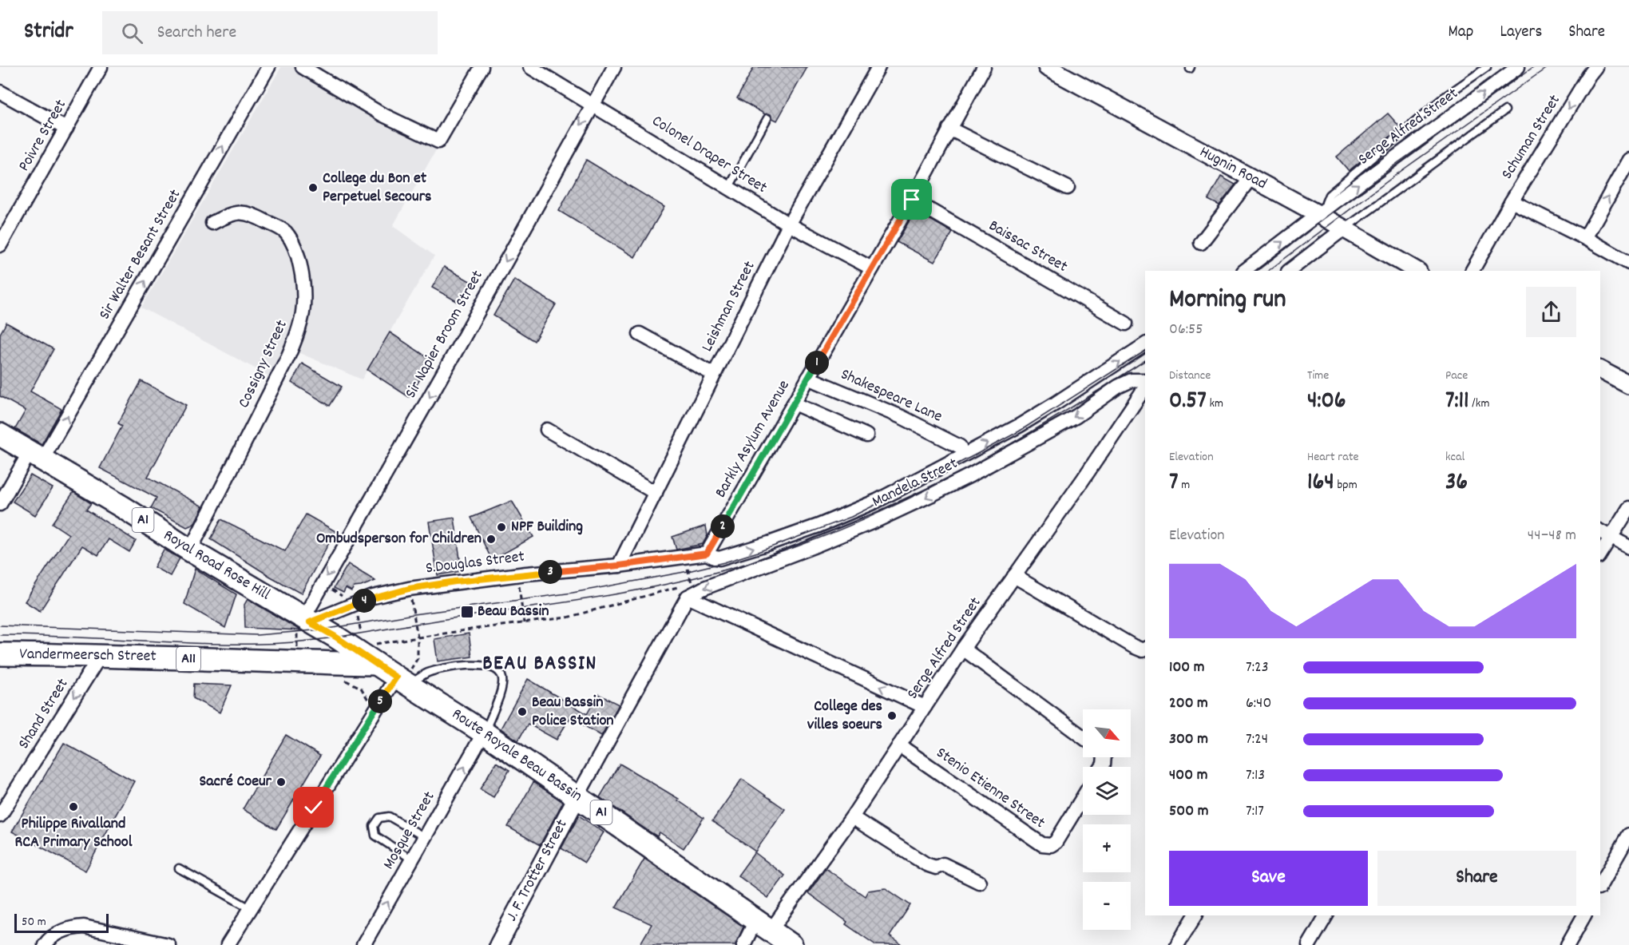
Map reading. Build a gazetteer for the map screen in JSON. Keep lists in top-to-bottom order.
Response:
{
  "streets": {
    "main road": [
      "A1",
      "Royal Road Rose Hill",
      "Vandermeersch Street",
      "A11",
      "Route Royale Beau Bassin"
    ],
    "street": [
      "Serge Alfred Street",
      "Poivre Street",
      "Schuman Street",
      "Colonel Draper Street",
      "Hugnin Road",
      "Baissac Street",
      "Sir Walter Besant Street",
      "Leishman Street",
      "Sir Napier Broom Street",
      "Cossigny Street",
      "Shakespeare Lane",
      "Barkly Asylum Avenue",
      "Mandela Street",
      "S.Douglas Street",
      "Shand Street",
      "Stenio Etienne Street",
      "Mosque Street",
      "J. F. Trotter Street"
    ]
  },
  "crossings": [
    ["Serge Alfred Street", "Hugnin Road"],
    ["Serge Alfred Street", "Route Royale Beau Bassin"],
    ["Serge Alfred Street", "Stenio Etienne Street"],
    ["Colonel Draper Street", "Leishman Street"],
    ["Colonel Draper Street", "Sir Napier Broom Street"],
    ["Colonel Draper Street", "Barkly Asylum Avenue"],
    ["Baissac Street", "Barkly Asylum Avenue"],
    ["Sir Walter Besant Street", "Royal Road Rose Hill"],
    ["Leishman Street", "S.Douglas Street"],
    ["Sir Napier Broom Street", "S.Douglas Street"],
    ["Sir Napier Broom Street", "Route Royale Beau Bassin"],
    ["Cossigny Street", "Royal Road Rose Hill"],
    ["Shakespeare Lane", "Barkly Asylum Avenue"],
    ["Barkly Asylum Avenue", "S.Douglas Street"],
    ["S.Douglas Street", "Route Royale Beau Bassin"],
    ["Royal Road Rose Hill", "Route Royale Beau Bassin"],
    ["Vandermeersch Street", "Shand Street"],
    ["Vandermeersch Street", "Route Royale Beau Bassin"],
    ["Route Royale Beau Bassin", "Mosque Street"],
    ["Route Royale Beau Bassin", "J. F. Trotter Street"]
  ],
  "one_way": [
    "Sir Walter Besant Street",
    "Sir Napier Broom Street",
    "Mandela Street",
    "S.Douglas Street",
    "Shand Street"
  ],
  "districts": ["BEAU BASSIN"],
  "places": {
    "other": [
      "College du Bon et Perpetuel Secours",
      "NPF Building",
      "Ombudsperson for Children",
      "Beau Bassin Police Station",
      "College des villes soeurs",
      "Sacré Coeur",
      "Philippe Rivalland RCA Primary School"
    ],
    "transit": ["Beau Bassin"]
  },
  "scale_bar": "50 m",
  "north": "bottom right",
  "page": {
    "header": "Stridr",
    "search": "Search here",
    "nav": ["Map", "Layers", "Share"],
    "heading": ["Morning run", "06:55"],
    "pins": [
      "1",
      "2",
      "3",
      "4",
      "5"
    ],
    "stats": [
      ["Distance", "0.57 km"],
      ["Time", "4:06"],
      ["Pace", "7:11 /km"],
      ["Elevation", "7 m"],
      ["Heart rate", "164 bpm"],
      ["kcal", "36"]
    ],
    "chart": ["Elevation", "44–48 m"],
    "list": [
      {
        "name": "100 m",
        "note": "7:23"
      },
      {
        "name": "200 m",
        "note": "6:40"
      },
      {
        "name": "300 m",
        "note": "7:24"
      },
      {
        "name": "400 m",
        "note": "7:13"
      },
      {
        "name": "500 m",
        "note": "7:17"
      }
    ],
    "map_buttons": ["+", "−"],
    "buttons": ["Save", "Share"],
    "scale": "50 m"
  }
}
